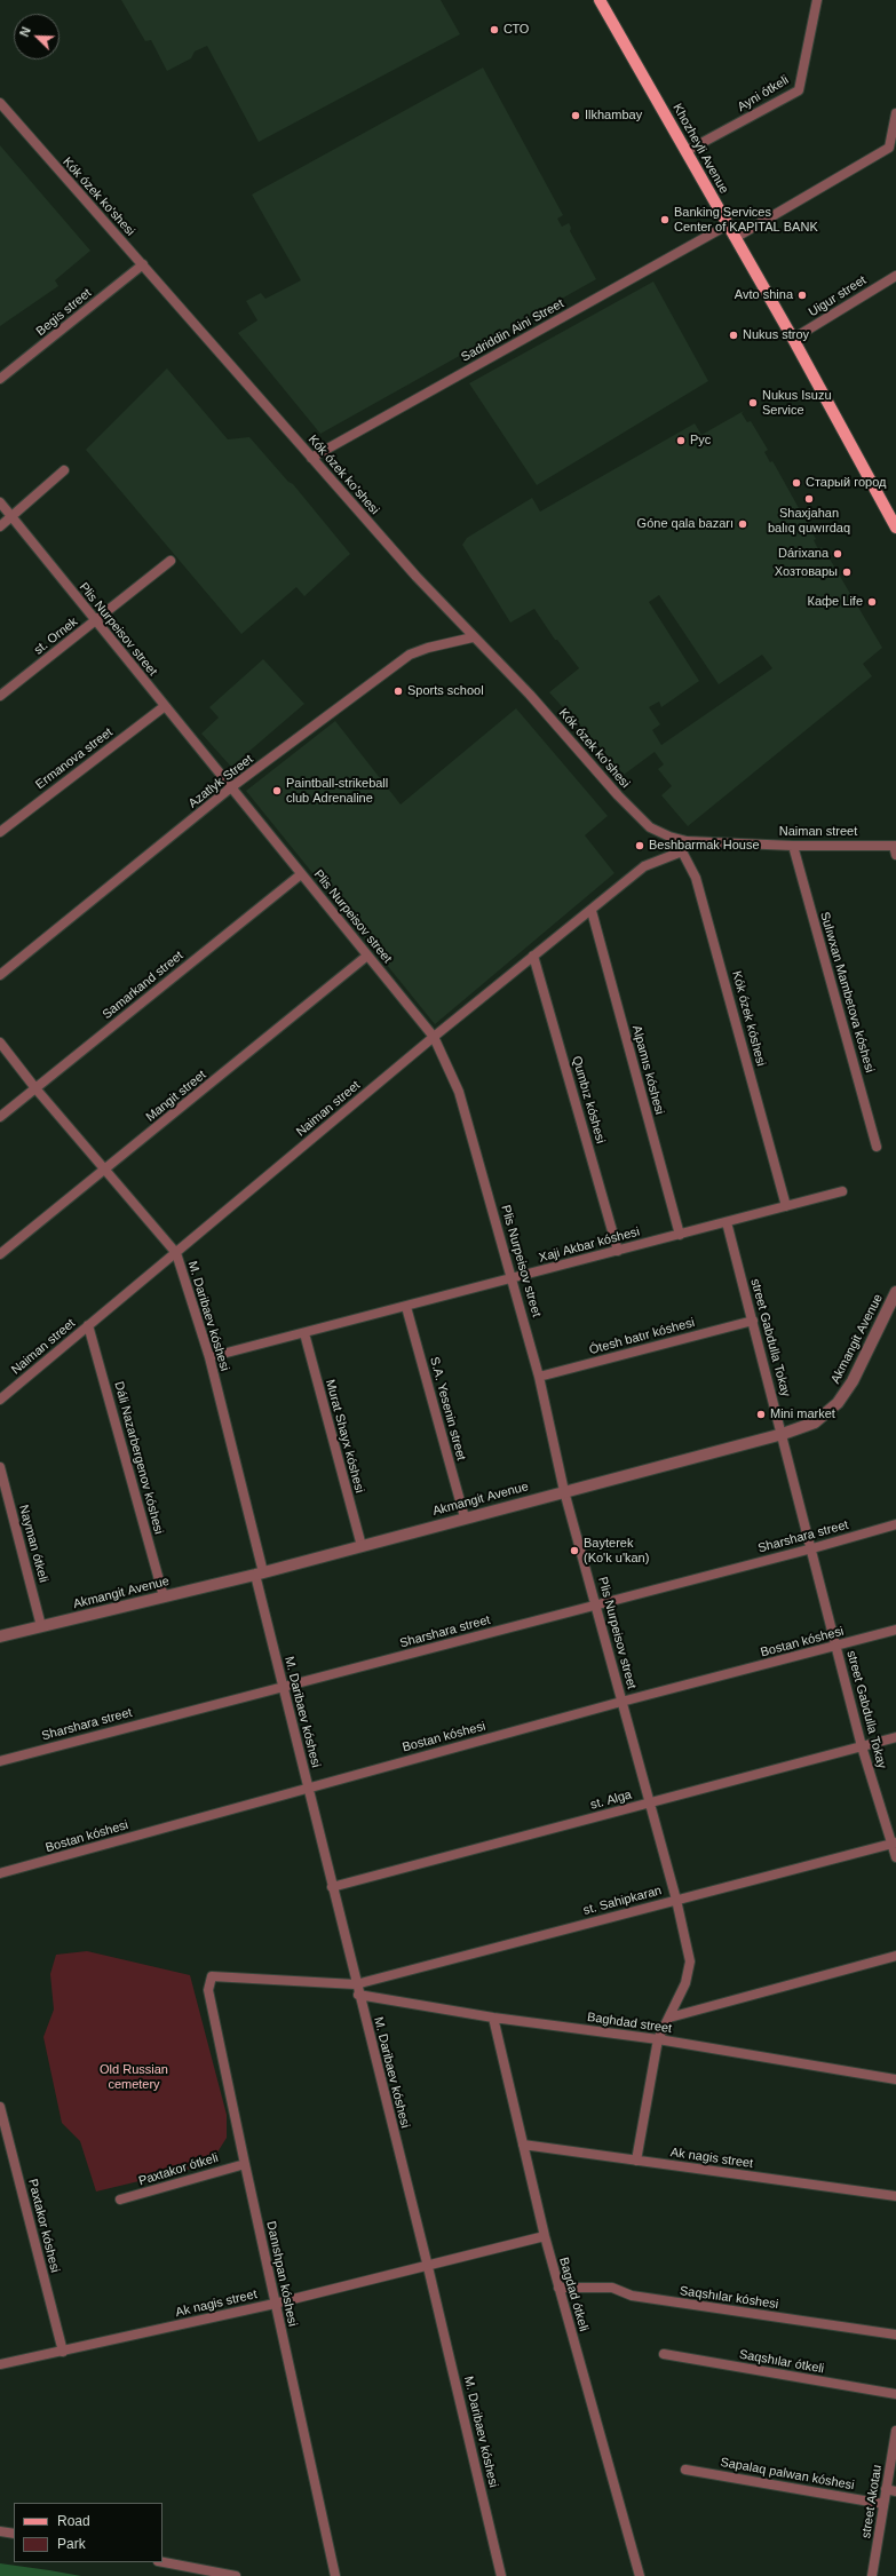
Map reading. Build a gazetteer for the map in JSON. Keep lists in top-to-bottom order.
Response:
{
  "streets": {
    "main road": ["Khozheyli Avenue"],
    "street": [
      "Ayni ótkeli",
      "Kók ózek ko'shesi",
      "Uigur street",
      "Begis street",
      "Sadriddin Aini Street",
      "Plis Nurpeisov street",
      "st. Ornek",
      "Ermanova street",
      "Azatlyk Street",
      "Naiman street",
      "Samarkand street",
      "Sulıwxan Mambetova kóshesi",
      "Kók ózek kóshesi",
      "Alpamıs kóshesi",
      "Mangit street",
      "Qumbız kóshesi",
      "Xaji Akbar kóshesi",
      "M. Daribaev kóshesi",
      "Ótesh batır kóshesi",
      "street Gabdulla Tokay",
      "Akmangit Avenue",
      "S.A. Yesenin street",
      "Murat Shayx kóshesi",
      "Dáli Nazarbergenov kóshesi",
      "Sharshara street",
      "Nayman ótkeli",
      "Bostan kóshesi",
      "st. Alga",
      "st. Sahipkaran",
      "Baghdad street",
      "Ak nagis street",
      "Paxtakor ótkeli",
      "Paxtakor kóshesi",
      "Danıshpan kóshesi",
      "Bagdad ótkeli",
      "Saqshılar kóshesi",
      "Saqshılar ótkeli",
      "Sapalaq palwan kóshesi",
      "street Akotau"
    ]
  },
  "crossings": [
    ["Ayni ótkeli", "Khozheyli Avenue"],
    ["Khozheyli Avenue", "Uigur street"],
    ["Khozheyli Avenue", "Sadriddin Aini Street"],
    ["Kók ózek ko'shesi", "Begis street"],
    ["Kók ózek ko'shesi", "Sadriddin Aini Street"],
    ["Kók ózek ko'shesi", "Azatlyk Street"],
    ["Kók ózek ko'shesi", "Naiman street"],
    ["Plis Nurpeisov street", "st. Ornek"],
    ["Plis Nurpeisov street", "Ermanova street"],
    ["Plis Nurpeisov street", "Azatlyk Street"],
    ["Plis Nurpeisov street", "Naiman street"],
    ["Plis Nurpeisov street", "Samarkand street"],
    ["Plis Nurpeisov street", "Mangit street"],
    ["Plis Nurpeisov street", "Xaji Akbar kóshesi"],
    ["Plis Nurpeisov street", "Ótesh batır kóshesi"],
    ["Plis Nurpeisov street", "Akmangit Avenue"],
    ["Plis Nurpeisov street", "Sharshara street"],
    ["Plis Nurpeisov street", "Bostan kóshesi"],
    ["Plis Nurpeisov street", "st. Alga"],
    ["Plis Nurpeisov street", "st. Sahipkaran"],
    ["Plis Nurpeisov street", "Baghdad street"],
    ["Plis Nurpeisov street", "Ak nagis street"],
    ["Naiman street", "Sulıwxan Mambetova kóshesi"],
    ["Naiman street", "Kók ózek kóshesi"],
    ["Naiman street", "Alpamıs kóshesi"],
    ["Naiman street", "Qumbız kóshesi"],
    ["Naiman street", "M. Daribaev kóshesi"],
    ["Naiman street", "Dáli Nazarbergenov kóshesi"],
    ["Samarkand street", "M. Daribaev kóshesi"],
    ["Kók ózek kóshesi", "Xaji Akbar kóshesi"],
    ["Alpamıs kóshesi", "Xaji Akbar kóshesi"],
    ["Mangit street", "M. Daribaev kóshesi"],
    ["Qumbız kóshesi", "Xaji Akbar kóshesi"],
    ["Xaji Akbar kóshesi", "M. Daribaev kóshesi"],
    ["Xaji Akbar kóshesi", "street Gabdulla Tokay"],
    ["Xaji Akbar kóshesi", "S.A. Yesenin street"],
    ["Xaji Akbar kóshesi", "Murat Shayx kóshesi"],
    ["M. Daribaev kóshesi", "Akmangit Avenue"],
    ["M. Daribaev kóshesi", "Sharshara street"],
    ["M. Daribaev kóshesi", "Bostan kóshesi"],
    ["M. Daribaev kóshesi", "st. Alga"],
    ["M. Daribaev kóshesi", "st. Sahipkaran"],
    ["M. Daribaev kóshesi", "Baghdad street"],
    ["M. Daribaev kóshesi", "Ak nagis street"],
    ["Ótesh batır kóshesi", "street Gabdulla Tokay"],
    ["street Gabdulla Tokay", "Akmangit Avenue"],
    ["street Gabdulla Tokay", "Sharshara street"],
    ["street Gabdulla Tokay", "Bostan kóshesi"],
    ["street Gabdulla Tokay", "st. Alga"],
    ["street Gabdulla Tokay", "st. Sahipkaran"],
    ["Akmangit Avenue", "S.A. Yesenin street"],
    ["Akmangit Avenue", "Murat Shayx kóshesi"],
    ["Akmangit Avenue", "Dáli Nazarbergenov kóshesi"],
    ["Akmangit Avenue", "Nayman ótkeli"],
    ["st. Sahipkaran", "Danıshpan kóshesi"],
    ["Baghdad street", "Bagdad ótkeli"],
    ["Ak nagis street", "Paxtakor kóshesi"],
    ["Ak nagis street", "Danıshpan kóshesi"],
    ["Ak nagis street", "Bagdad ótkeli"],
    ["Paxtakor ótkeli", "Danıshpan kóshesi"],
    ["Bagdad ótkeli", "Saqshılar kóshesi"],
    ["Sapalaq palwan kóshesi", "street Akotau"]
  ],
  "parks": ["Old Russian cemetery"],
  "places": [
    "СТО",
    "Ilkhambay",
    "Banking Services Center of KAPITAL BANK",
    "Avto shina",
    "Nukus stroy",
    "Nukus Isuzu Service",
    "Рус",
    "Старый город",
    "Shaxjahan balıq quwırdaq",
    "Góne qala bazarı",
    "Dárixana",
    "Хозтовары",
    "Кафе Life",
    "Sports school",
    "Paintball-strikeball club Adrenaline",
    "Beshbarmak House",
    "Mini market",
    "Bayterek (Ko'k u'kan)"
  ],
  "legend": ["Road", "Park"],
  "north": "top left"
}
